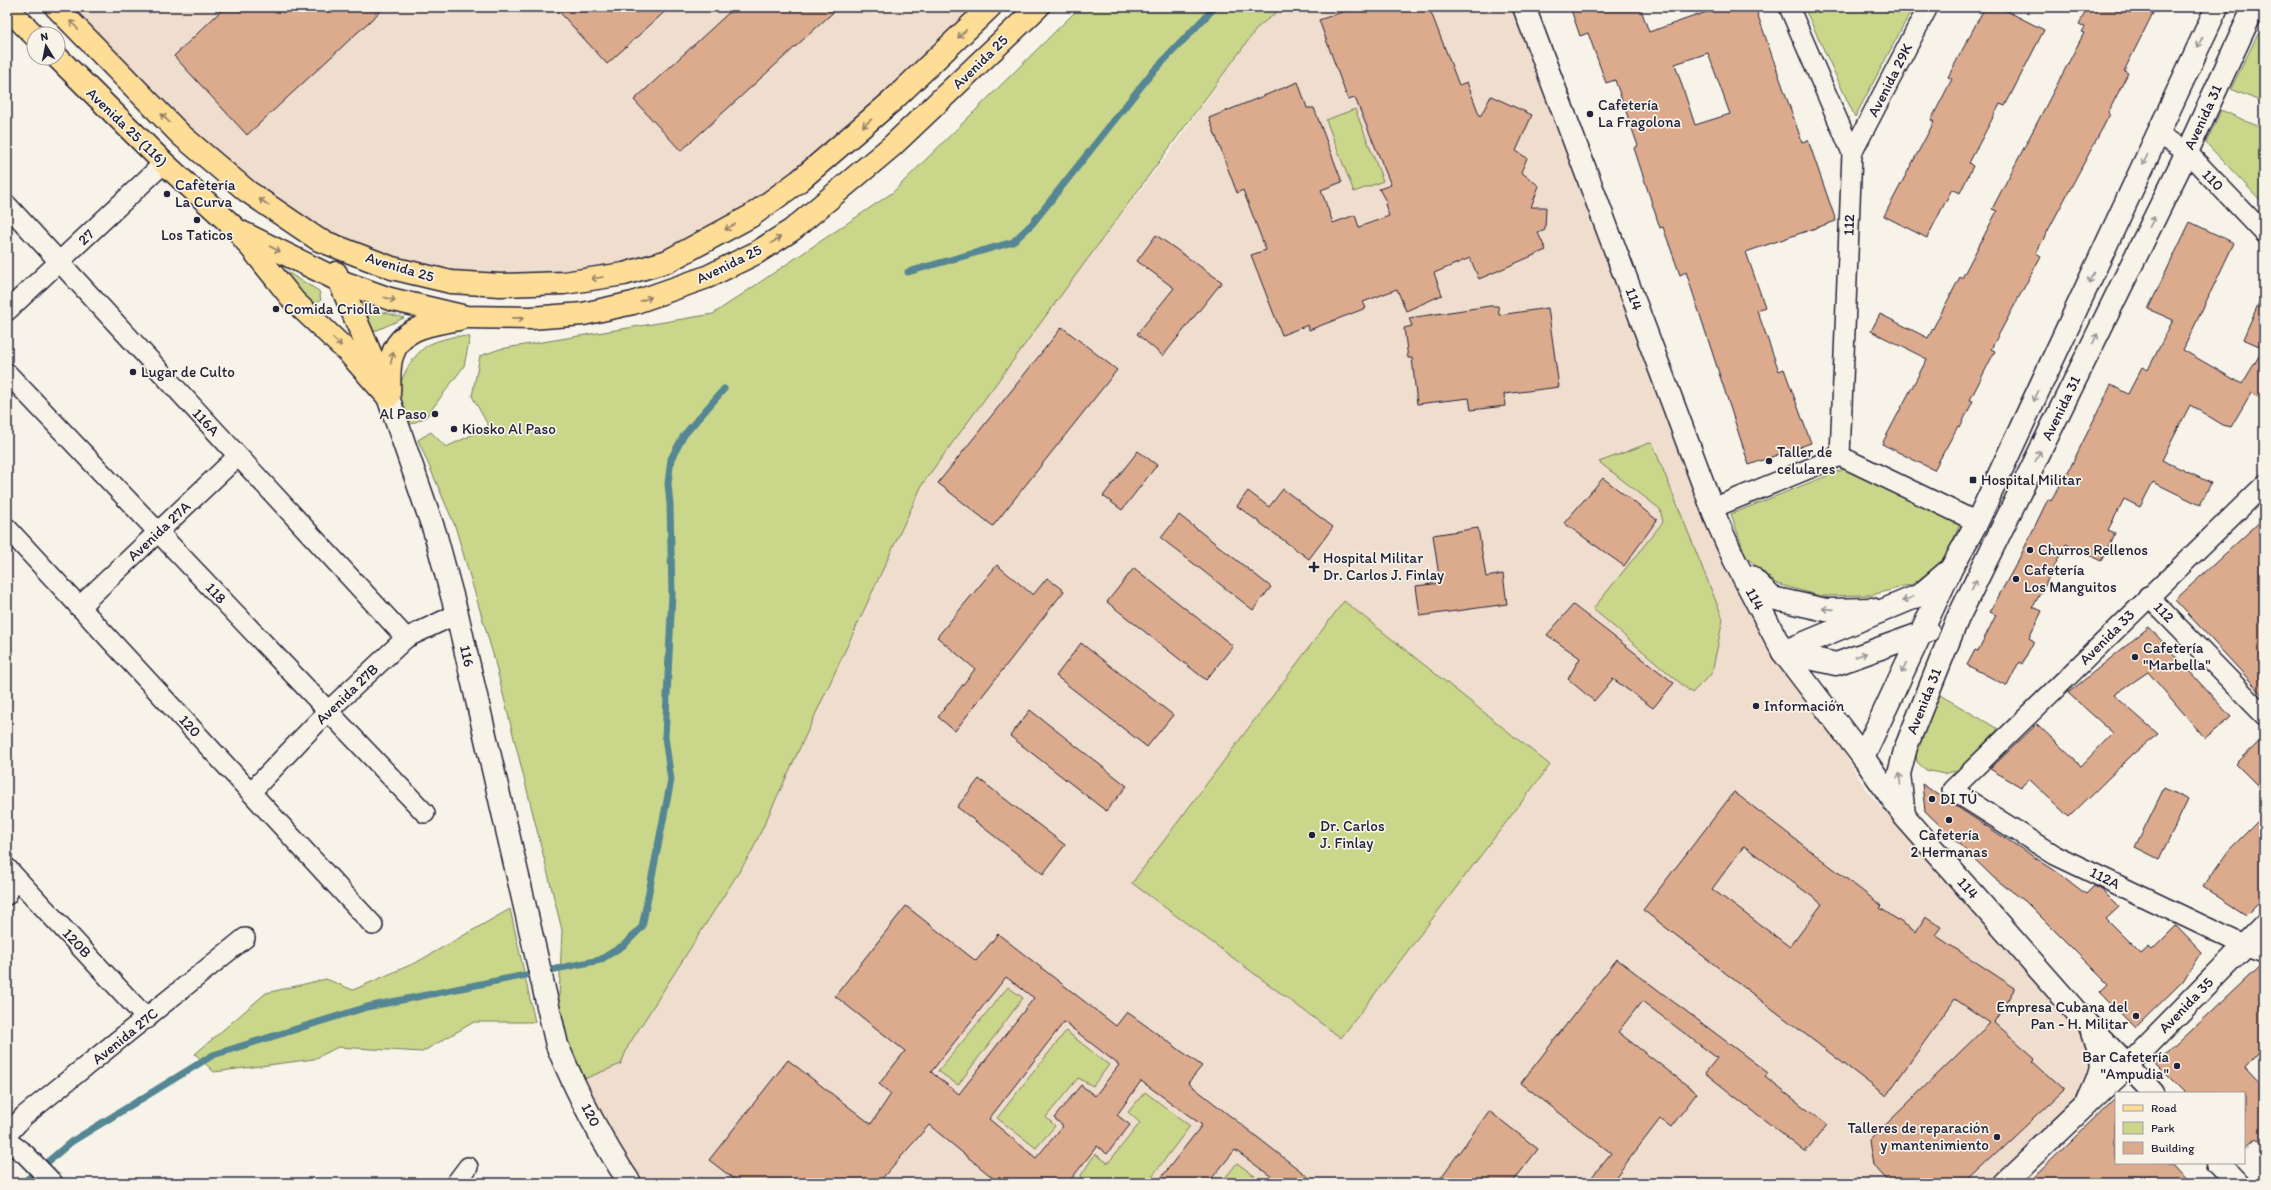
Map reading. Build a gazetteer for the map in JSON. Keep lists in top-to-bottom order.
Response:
{
  "streets": {
    "main road": [
      "Avenida 25",
      "Avenida 31",
      "Avenida 25 (116)",
      "114",
      "116",
      "120",
      "Avenida 35"
    ],
    "street": [
      "Avenida 29K",
      "110",
      "112",
      "27",
      "116A",
      "Avenida 27A",
      "118",
      "Avenida 33",
      "Avenida 27B",
      "112A",
      "120B",
      "Avenida 27C"
    ]
  },
  "crossings": [
    ["Avenida 25", "Avenida 25 (116)"],
    ["Avenida 29K", "112"],
    ["Avenida 31", "110"],
    ["Avenida 31", "114"],
    ["Avenida 25 (116)", "27"],
    ["112", "Avenida 33"],
    ["27", "116A"],
    ["114", "Avenida 35"],
    ["116A", "Avenida 27A"],
    ["116A", "Avenida 27B"],
    ["Avenida 27A", "118"],
    ["Avenida 27A", "120"],
    ["118", "Avenida 27B"],
    ["Avenida 33", "112A"],
    ["116", "Avenida 27B"],
    ["116", "120"],
    ["Avenida 27B", "120"],
    ["112A", "Avenida 35"],
    ["120B", "Avenida 27C"]
  ],
  "places": {
    "other": [
      "Cafetería La Fragolona",
      "Cafetería La Curva",
      "Los Taticos",
      "Comida Criolla",
      "Lugar de Culto",
      "Al Paso",
      "Kiosko Al Paso",
      "Taller de celulares",
      "Churros Rellenos",
      "Cafetería Los Manguitos",
      "Cafetería \"Marbella\"",
      "Información",
      "DI TÚ",
      "Cafetería 2 Hermanas",
      "Dr. Carlos J. Finlay",
      "Empresa Cubana del Pan - H. Militar",
      "Bar Cafetería \"Ampudia\"",
      "Talleres de reparación y mantenimiento"
    ],
    "transit": ["Hospital Militar"],
    "health": ["Hospital Militar Dr. Carlos J. Finlay"]
  },
  "legend": ["Road", "Park", "Building"],
  "north": "top"
}
